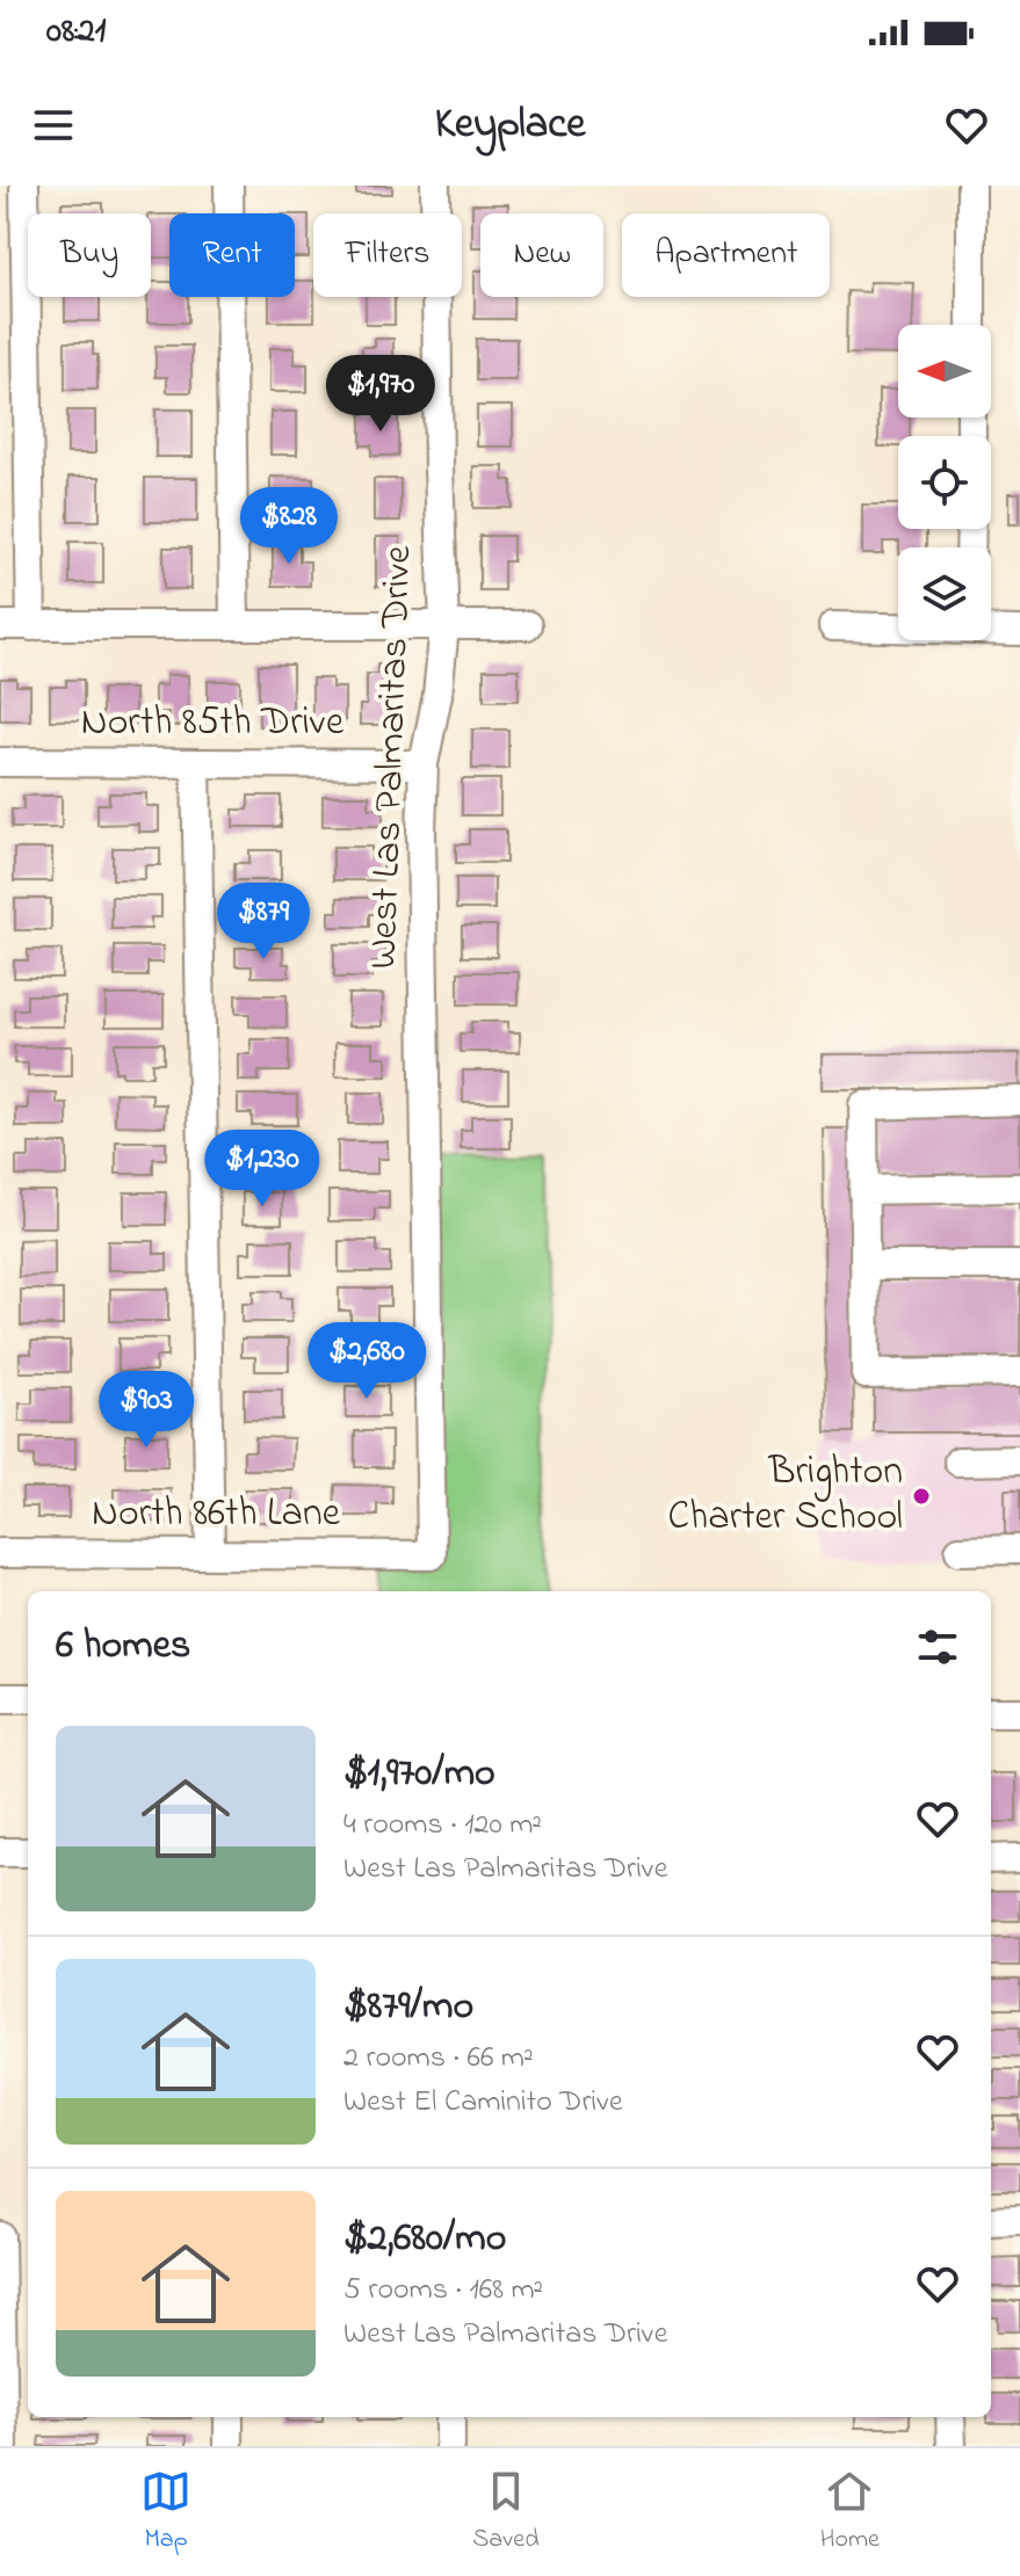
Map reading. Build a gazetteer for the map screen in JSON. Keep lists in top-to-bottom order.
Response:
{
  "streets": {
    "street": ["North 85th Drive", "West Las Palmaritas Drive", "North 86th Lane"]
  },
  "crossings": [
    ["North 85th Drive", "West Las Palmaritas Drive"],
    ["West Las Palmaritas Drive", "North 86th Lane"]
  ],
  "places": ["Brighton Charter School"],
  "north": "left",
  "page": {
    "status": "08:21",
    "header": "Keyplace",
    "chip": [
      "Buy",
      "Rent",
      "Filters",
      "New",
      "Apartment"
    ],
    "price": [
      "$1,970",
      "$828",
      "$879",
      "$1,230",
      "$2,680",
      "$903"
    ],
    "heading": "6 homes",
    "list": [
      {
        "name": "$1,970/mo",
        "note": "4 rooms · 120 m² · West Las Palmaritas Drive"
      },
      {
        "name": "$879/mo",
        "note": "2 rooms · 66 m² · West El Caminito Drive"
      },
      {
        "name": "$2,680/mo",
        "note": "5 rooms · 168 m² · West Las Palmaritas Drive"
      }
    ],
    "tabs": ["Map", "Saved", "Home"]
  }
}
